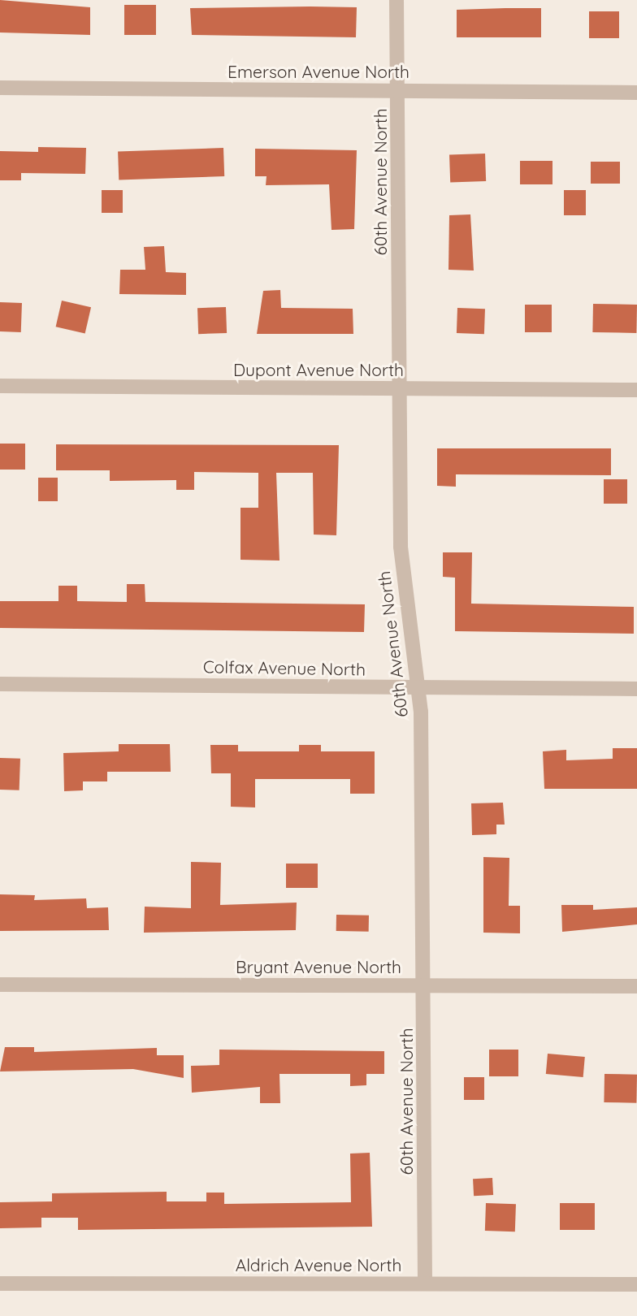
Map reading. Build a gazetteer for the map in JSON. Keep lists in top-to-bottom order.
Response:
{
  "streets": {
    "street": [
      "Emerson Avenue North",
      "60th Avenue North",
      "Dupont Avenue North",
      "Colfax Avenue North",
      "Bryant Avenue North",
      "Aldrich Avenue North"
    ]
  },
  "crossings": [
    ["Emerson Avenue North", "60th Avenue North"],
    ["60th Avenue North", "Dupont Avenue North"],
    ["60th Avenue North", "Colfax Avenue North"],
    ["60th Avenue North", "Bryant Avenue North"],
    ["60th Avenue North", "Aldrich Avenue North"]
  ]
}
